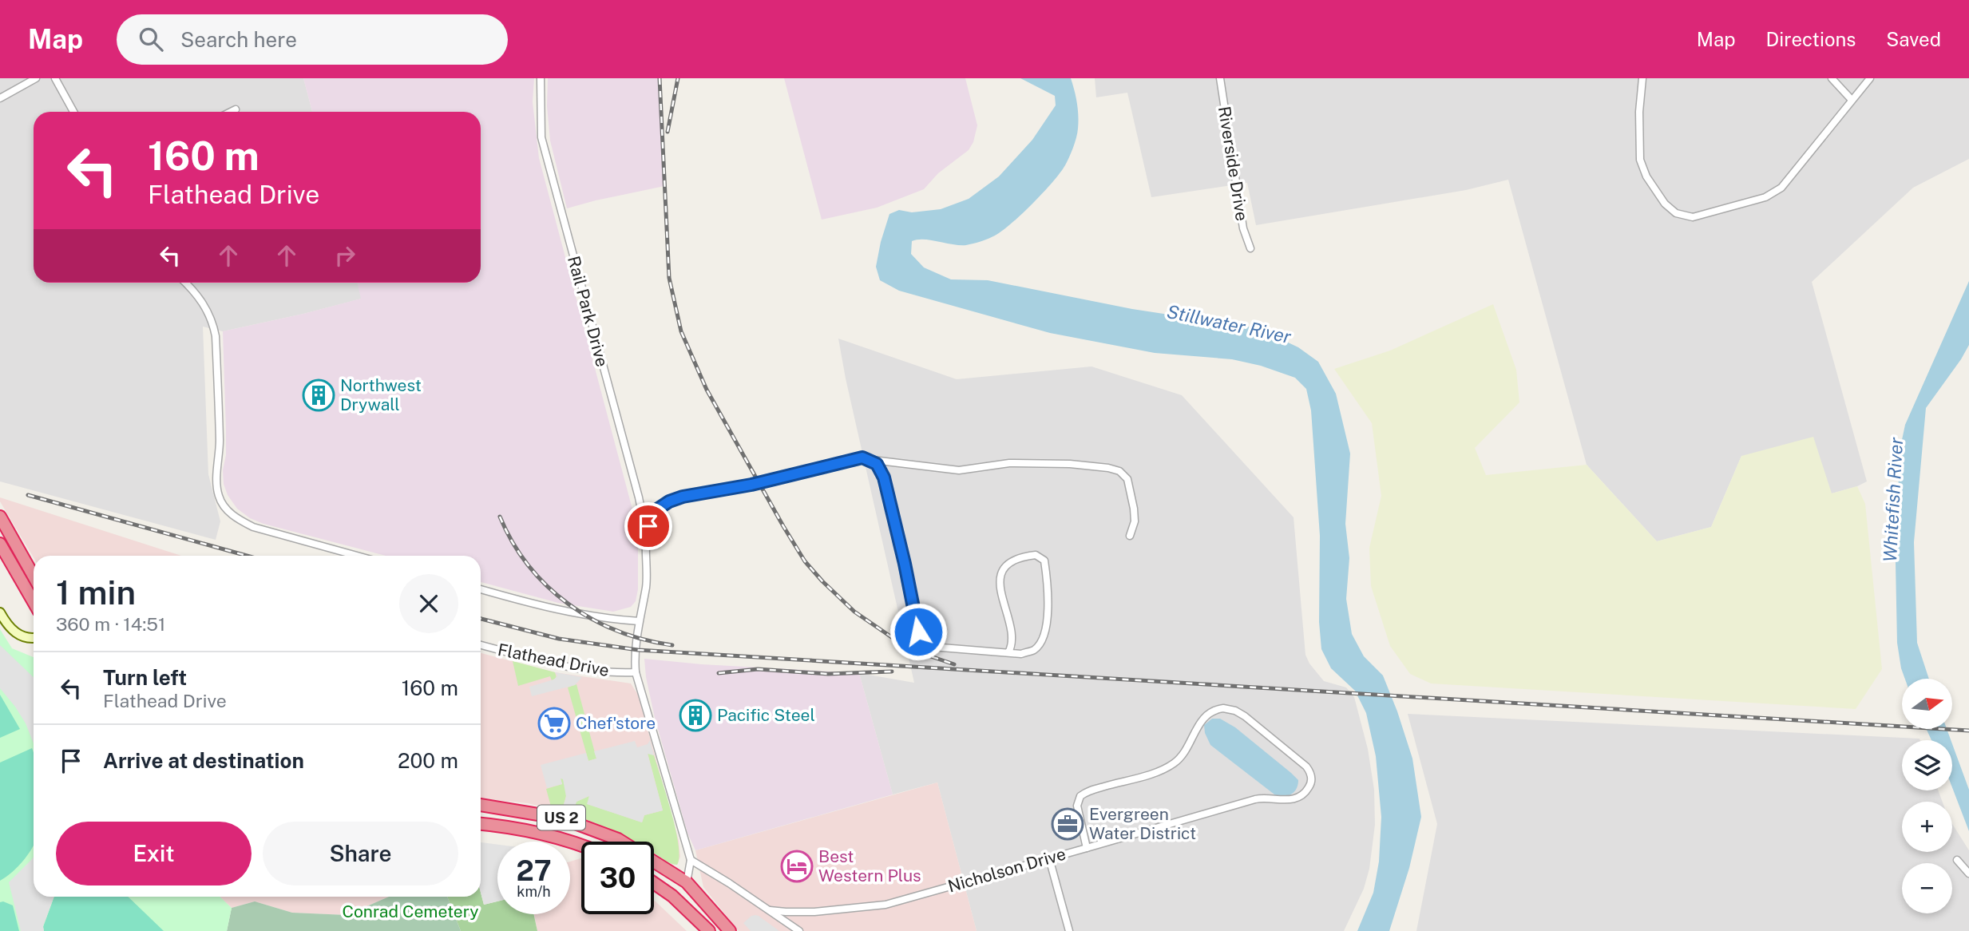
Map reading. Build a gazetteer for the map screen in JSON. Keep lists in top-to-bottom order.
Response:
{
  "streets": {
    "highway": ["US 2"],
    "street": [
      "Riverside Drive",
      "Rail Park Drive",
      "Flathead Drive",
      "Nicholson Drive"
    ]
  },
  "crossings": [
    ["Rail Park Drive", "Flathead Drive"]
  ],
  "water": ["Stillwater River", "Whitefish River"],
  "parks": ["Conrad Cemetery"],
  "places": {
    "building": ["Northwest Drywall", "Pacific Steel"],
    "supermarket": ["Chef'store"],
    "office": ["Evergreen Water District"],
    "hotel": ["Best Western Plus"]
  },
  "north": "right",
  "page": {
    "header": "Map",
    "search": "Search here",
    "nav": ["Map", "Directions", "Saved"],
    "turn": ["160 m", "Flathead Drive"],
    "heading": ["1 min", "360 m · 14:51"],
    "list": [
      {
        "name": "Turn left",
        "note": "Flathead Drive",
        "value": "160 m"
      },
      {
        "name": "Arrive at destination",
        "value": "200 m"
      }
    ],
    "map_buttons": ["+", "−"],
    "buttons": ["Exit", "Share"],
    "speed": "27 km/h",
    "limit": "30"
  }
}
